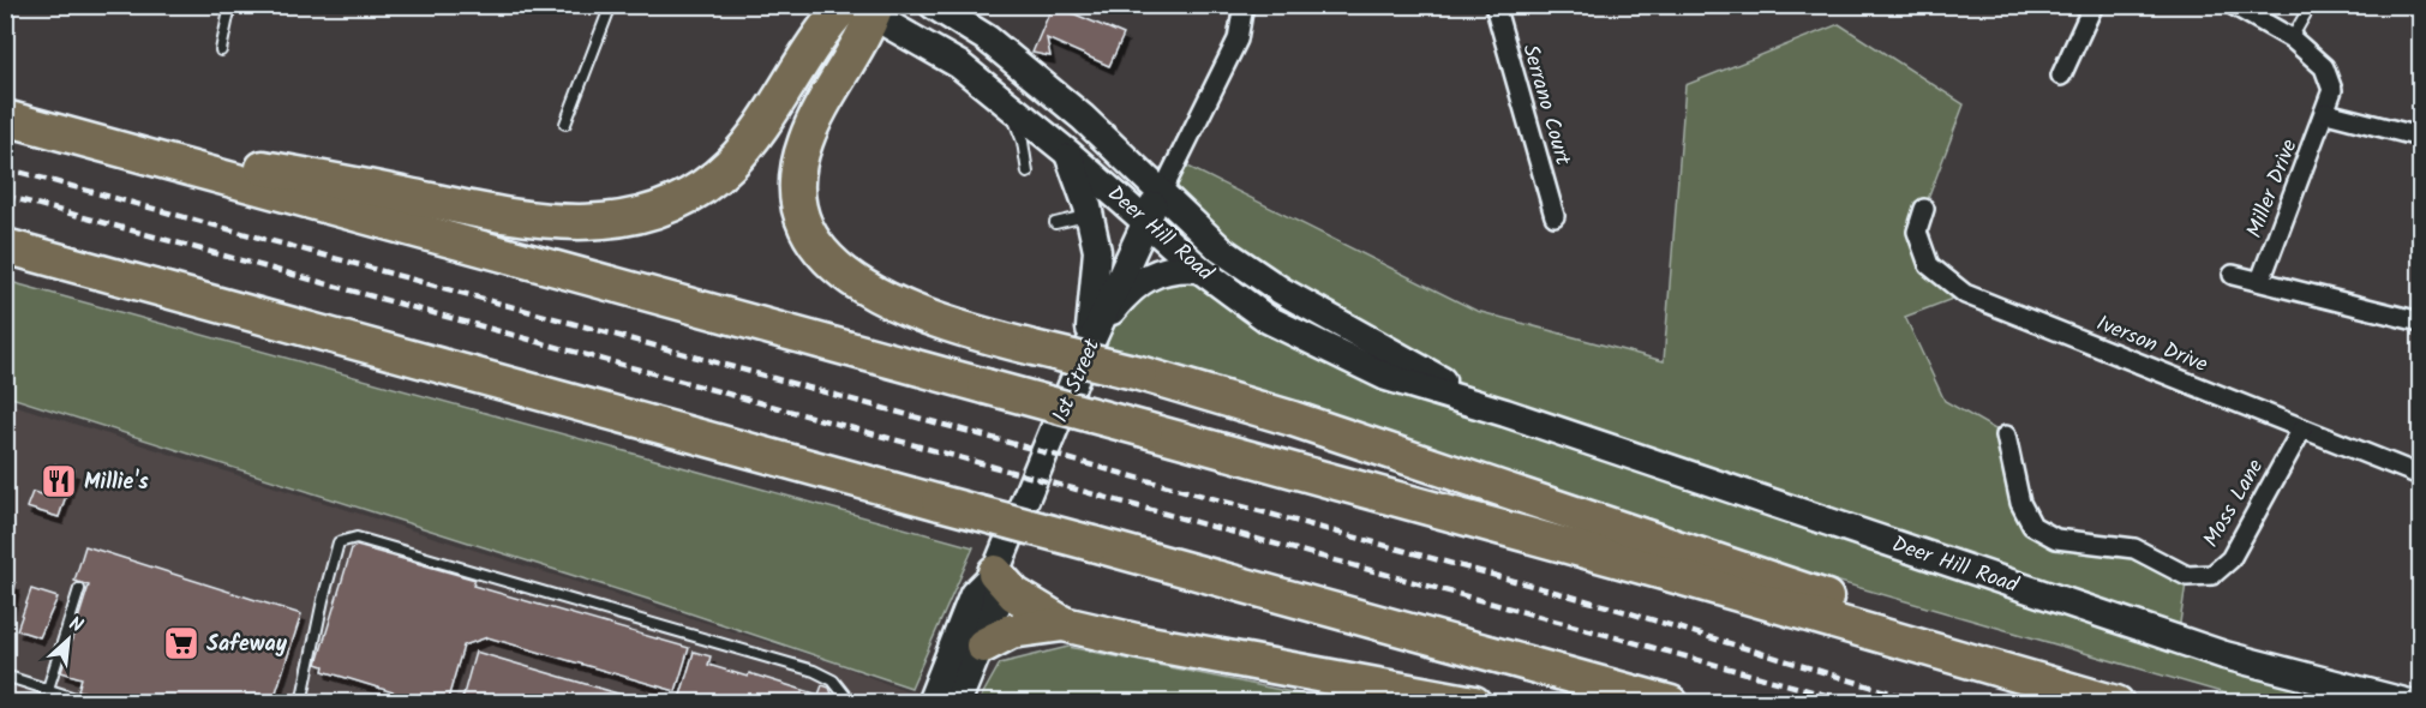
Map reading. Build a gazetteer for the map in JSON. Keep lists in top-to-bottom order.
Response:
{
  "streets": {
    "street": [
      "Serrano Court",
      "Miller Drive",
      "Deer Hill Road",
      "Iverson Drive",
      "1st Street",
      "Moss Lane"
    ]
  },
  "crossings": [
    ["Deer Hill Road", "1st Street"],
    ["Iverson Drive", "Moss Lane"]
  ],
  "places": {
    "restaurant": ["Millie's"],
    "supermarket": ["Safeway"]
  },
  "north": "top right"
}
